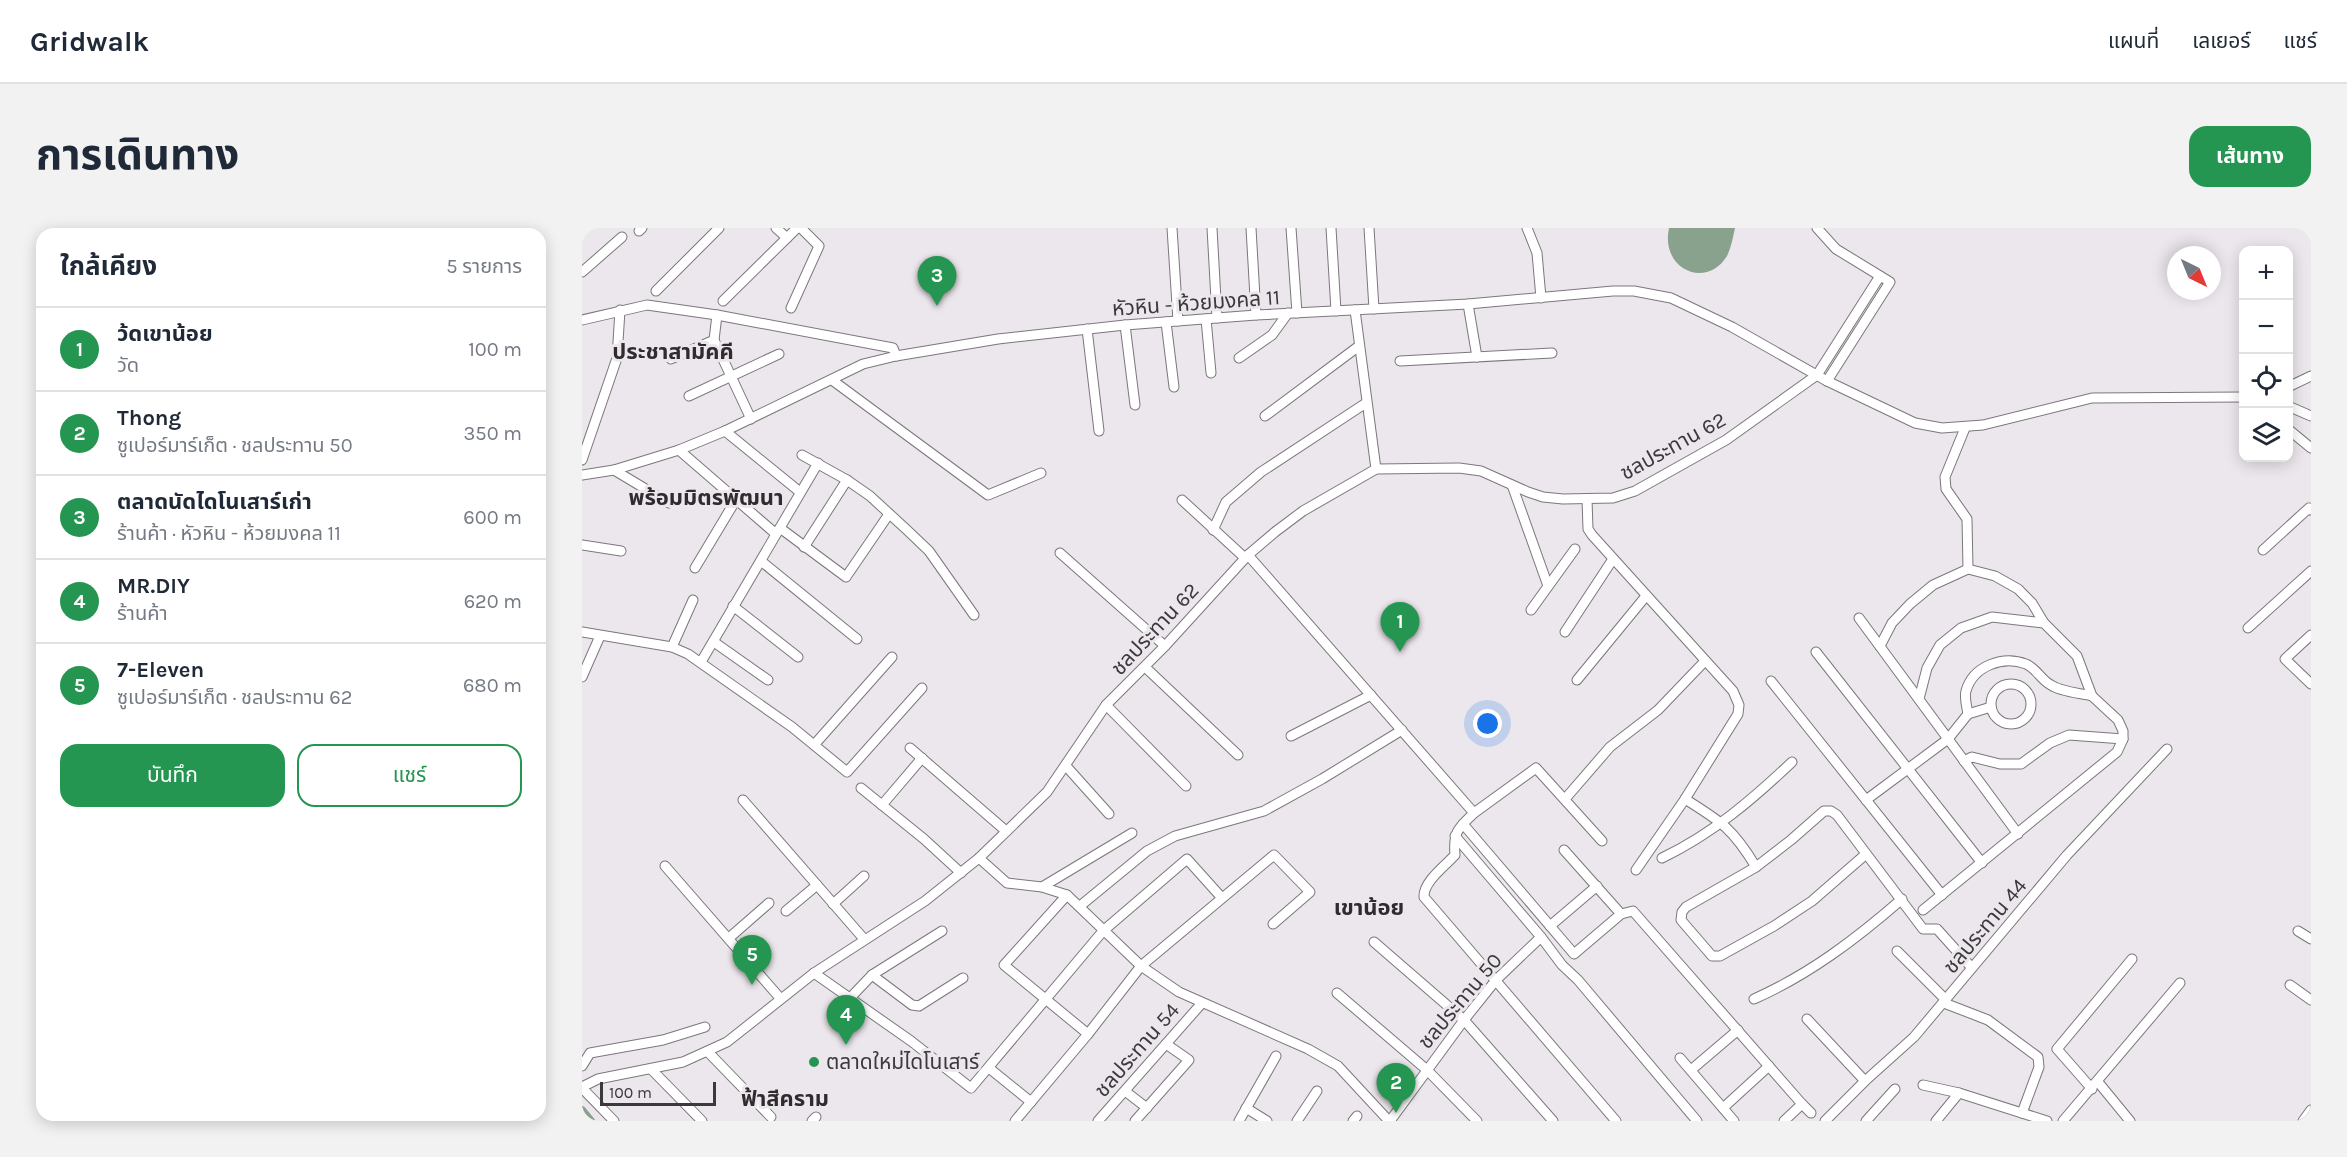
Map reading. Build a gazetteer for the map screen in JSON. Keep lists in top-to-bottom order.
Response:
{
  "streets": {
    "street": [
      "หัวหิน - ห้วยมงคล 11",
      "ชลประทาน 62",
      "ชลประทาน 44",
      "ชลประทาน 50",
      "ชลประทาน 54"
    ]
  },
  "crossings": [
    ["หัวหิน - ห้วยมงคล 11", "ชลประทาน 62"]
  ],
  "districts": [
    "ประชาสามัคคี",
    "พร้อมมิตรพัฒนา",
    "เขาน้อย",
    "ฟ้าสีคราม"
  ],
  "places": ["ตลาดใหม่ไดโนเสาร์"],
  "scale_bar": "100 m",
  "north": "bottom right",
  "page": {
    "header": "Gridwalk",
    "nav": ["แผนที่", "เลเยอร์", "แชร์"],
    "title": "การเดินทาง",
    "buttons": [
      "เส้นทาง",
      ["บันทึก", "แชร์"]
    ],
    "heading": ["ใกล้เคียง", "5 รายการ"],
    "map_buttons": ["+", "−"],
    "pins": [
      "3",
      "1",
      "5",
      "4",
      "2"
    ],
    "list": [
      {
        "mark": "1",
        "name": "ว้ดเขาน้อย",
        "note": "วัด",
        "value": "100 m"
      },
      {
        "mark": "2",
        "name": "Thong",
        "note": "ซูเปอร์มาร์เก็ต · ชลประทาน 50",
        "value": "350 m"
      },
      {
        "mark": "3",
        "name": "ตลาดนัดไดโนเสาร์เก่า",
        "note": "ร้านค้า · หัวหิน - ห้วยมงคล 11",
        "value": "600 m"
      },
      {
        "mark": "4",
        "name": "MR.DIY",
        "note": "ร้านค้า",
        "value": "620 m"
      },
      {
        "mark": "5",
        "name": "7-Eleven",
        "note": "ซูเปอร์มาร์เก็ต · ชลประทาน 62",
        "value": "680 m"
      }
    ],
    "scale": "100 m"
  }
}
